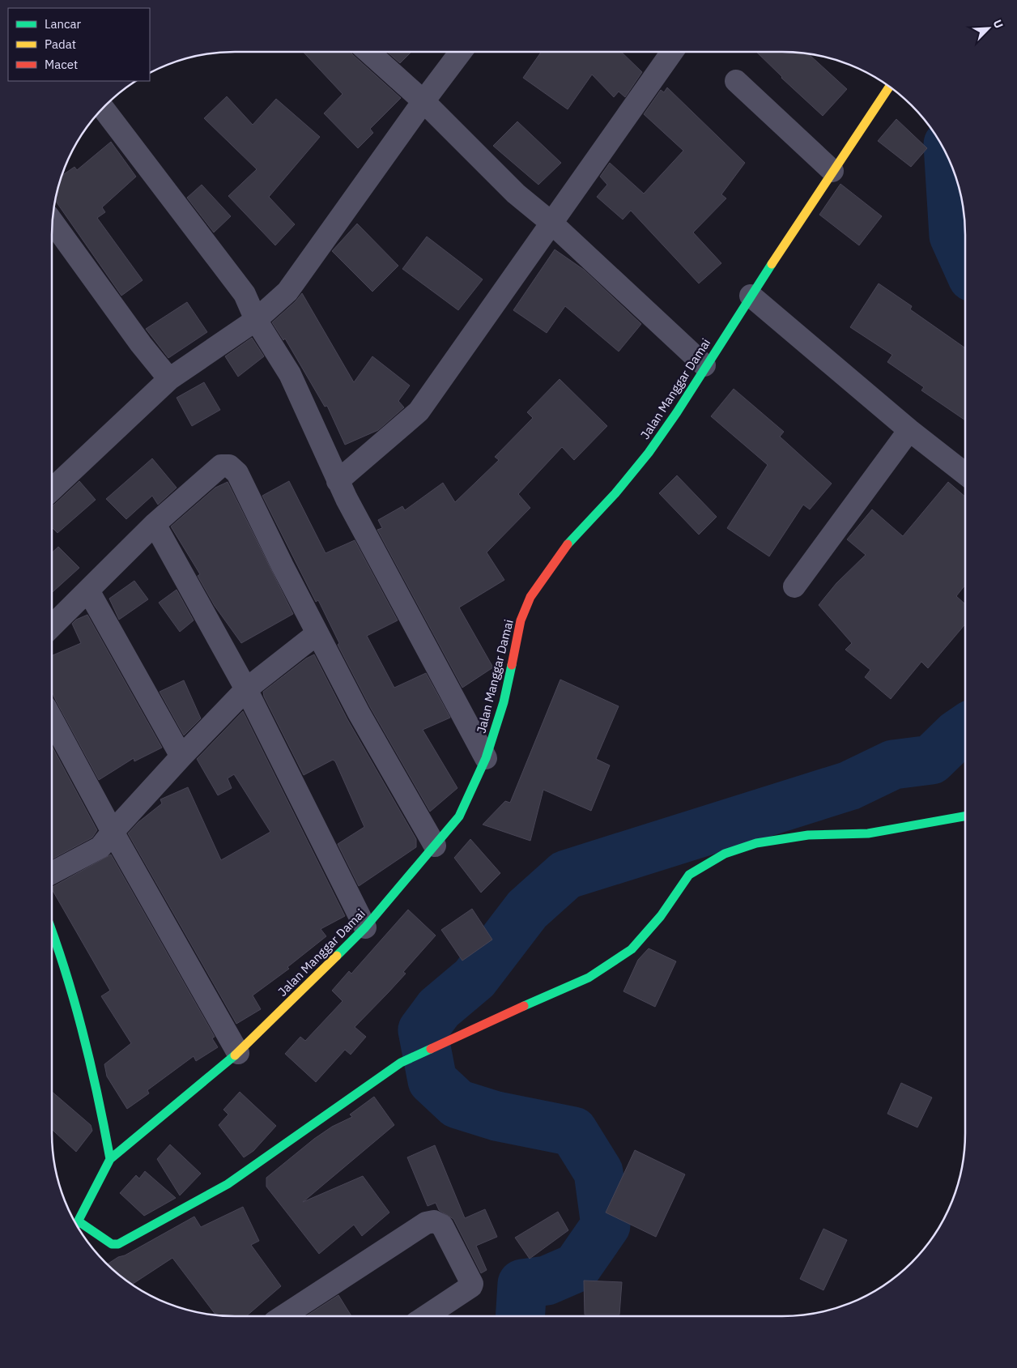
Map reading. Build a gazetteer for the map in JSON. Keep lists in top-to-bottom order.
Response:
{
  "streets": {
    "street": ["Jalan Manggar Damai"]
  },
  "legend": ["Lancar", "Padat", "Macet"],
  "north": "top right"
}
